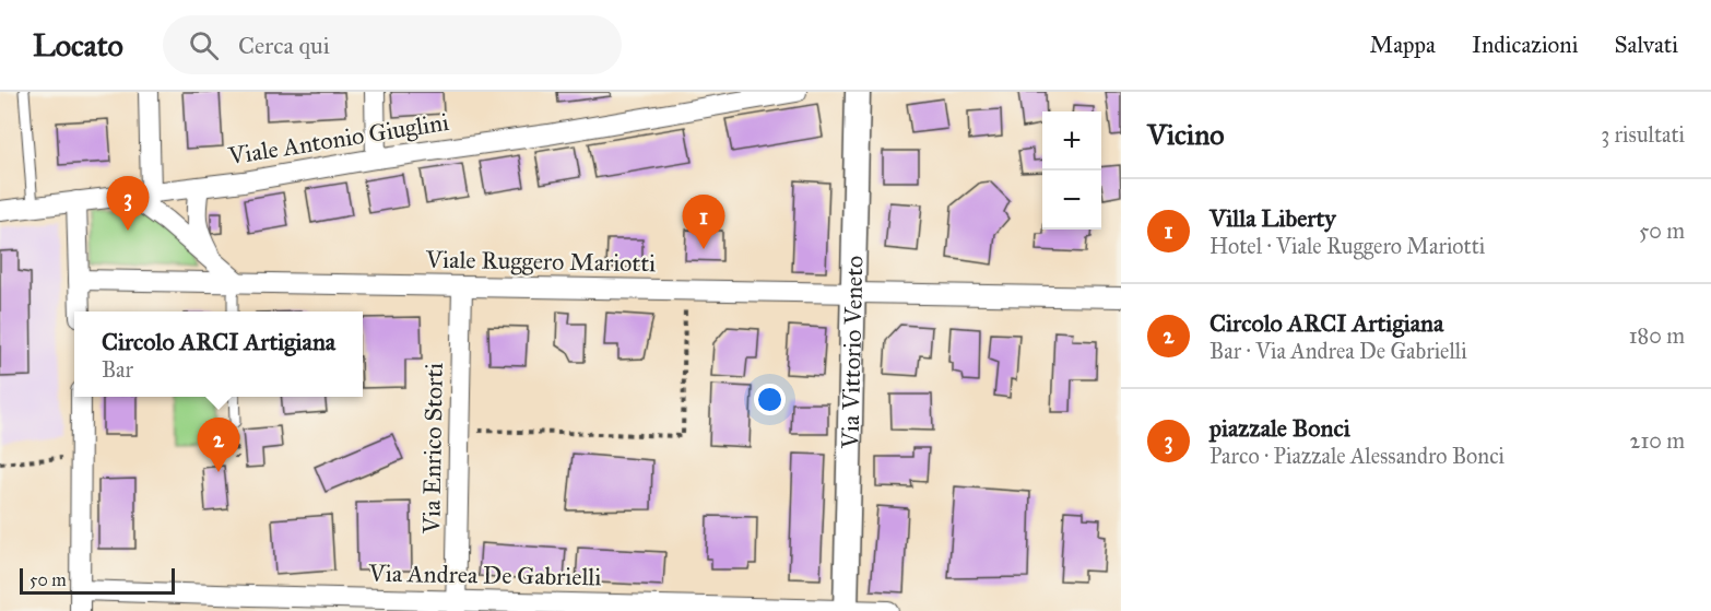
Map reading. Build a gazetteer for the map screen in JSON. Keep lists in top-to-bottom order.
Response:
{
  "streets": {
    "street": [
      "Viale Antonio Giuglini",
      "Viale Ruggero Mariotti",
      "Via Vittorio Veneto",
      "Via Enrico Storti",
      "Via Andrea De Gabrielli"
    ]
  },
  "crossings": [
    ["Viale Ruggero Mariotti", "Via Vittorio Veneto"],
    ["Viale Ruggero Mariotti", "Via Enrico Storti"],
    ["Via Vittorio Veneto", "Via Andrea De Gabrielli"],
    ["Via Enrico Storti", "Via Andrea De Gabrielli"]
  ],
  "scale_bar": "50 m",
  "page": {
    "header": "Locato",
    "search": "Cerca qui",
    "nav": ["Mappa", "Indicazioni", "Salvati"],
    "heading": ["Vicino", "3 risultati"],
    "map_buttons": ["+", "−"],
    "pins": ["3", "1", "2"],
    "list": [
      {
        "mark": "1",
        "name": "Villa Liberty",
        "note": "Hotel · Viale Ruggero Mariotti",
        "value": "50 m"
      },
      {
        "mark": "2",
        "name": "Circolo ARCI Artigiana",
        "note": "Bar · Via Andrea De Gabrielli",
        "value": "180 m"
      },
      {
        "mark": "3",
        "name": "piazzale Bonci",
        "note": "Parco · Piazzale Alessandro Bonci",
        "value": "210 m"
      }
    ],
    "popup": ["Circolo ARCI Artigiana", "Bar"],
    "scale": "50 m"
  }
}
